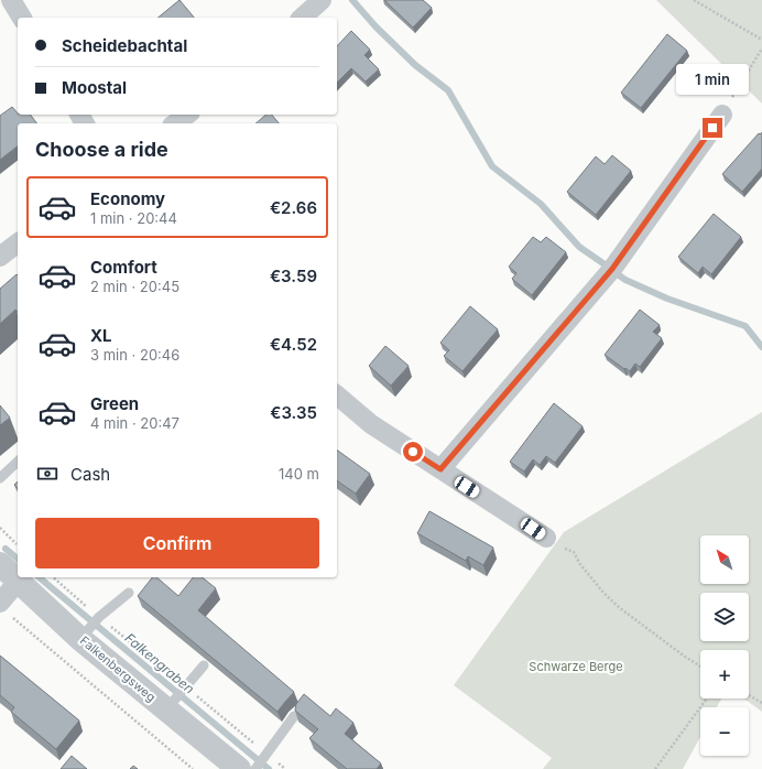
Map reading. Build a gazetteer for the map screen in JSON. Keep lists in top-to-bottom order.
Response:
{
  "streets": {
    "street": ["Falkenbergsweg"]
  },
  "water": ["Falkengraben"],
  "parks": ["Schwarze Berge"],
  "north": "top left",
  "page": {
    "banner": ["Scheidebachtal", "Moostal"],
    "bubble": "1 min",
    "heading": "Choose a ride",
    "list": [
      {
        "name": "Economy",
        "note": "1 min · 20:44",
        "value": "€2.66"
      },
      {
        "name": "Comfort",
        "note": "2 min · 20:45",
        "value": "€3.59"
      },
      {
        "name": "XL",
        "note": "3 min · 20:46",
        "value": "€4.52"
      },
      {
        "name": "Green",
        "note": "4 min · 20:47",
        "value": "€3.35"
      }
    ],
    "pay": ["Cash", "140 m"],
    "buttons": "Confirm",
    "map_buttons": ["+", "−"]
  }
}
